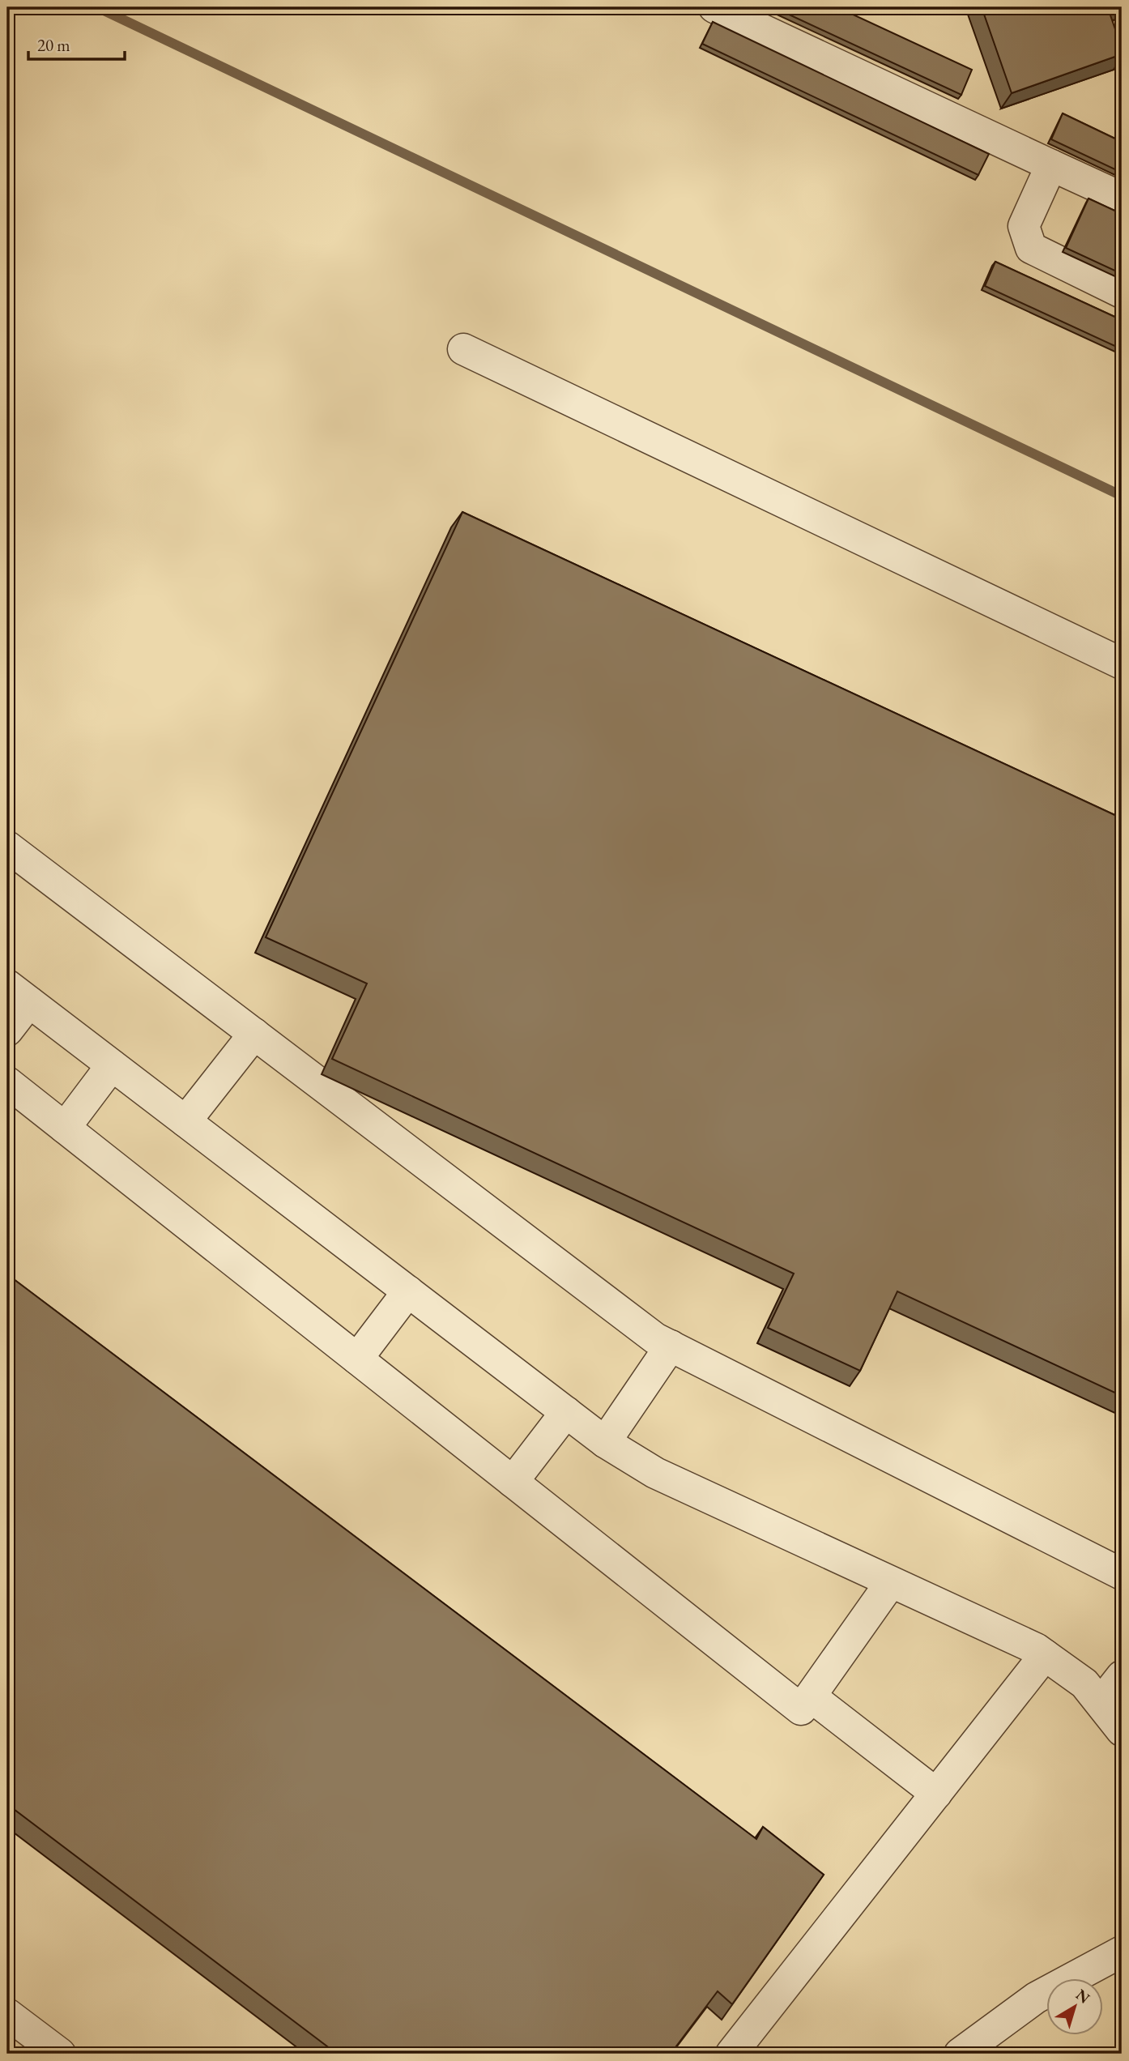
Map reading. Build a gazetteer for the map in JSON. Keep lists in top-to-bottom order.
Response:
{
  "scale_bar": "20 m",
  "north": "top right"
}
